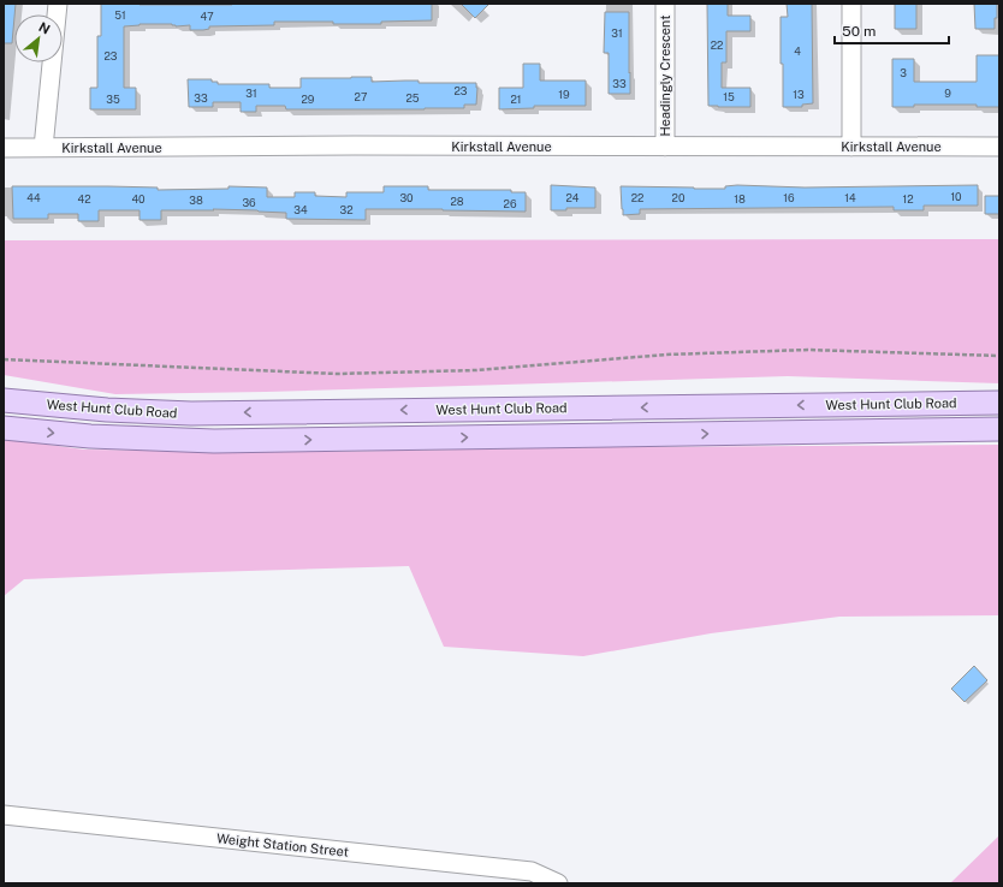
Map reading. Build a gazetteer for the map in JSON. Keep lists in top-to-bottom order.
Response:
{
  "streets": {
    "main road": ["West Hunt Club Road"],
    "street": ["Headingly Crescent", "Kirkstall Avenue", "Weight Station Street"]
  },
  "crossings": [
    ["Headingly Crescent", "Kirkstall Avenue"]
  ],
  "house_numbers": [
    "51",
    "47",
    "31",
    "22",
    "4",
    "23",
    "3",
    "33",
    "23",
    "31",
    "9",
    "19",
    "13",
    "27",
    "15",
    "33",
    "25",
    "35",
    "29",
    "21",
    "10",
    "44",
    "30",
    "24",
    "22",
    "20",
    "16",
    "14",
    "42",
    "40",
    "18",
    "12",
    "38",
    "28",
    "36",
    "26",
    "34",
    "32"
  ],
  "scale_bar": "50 m",
  "north": "top right"
}
